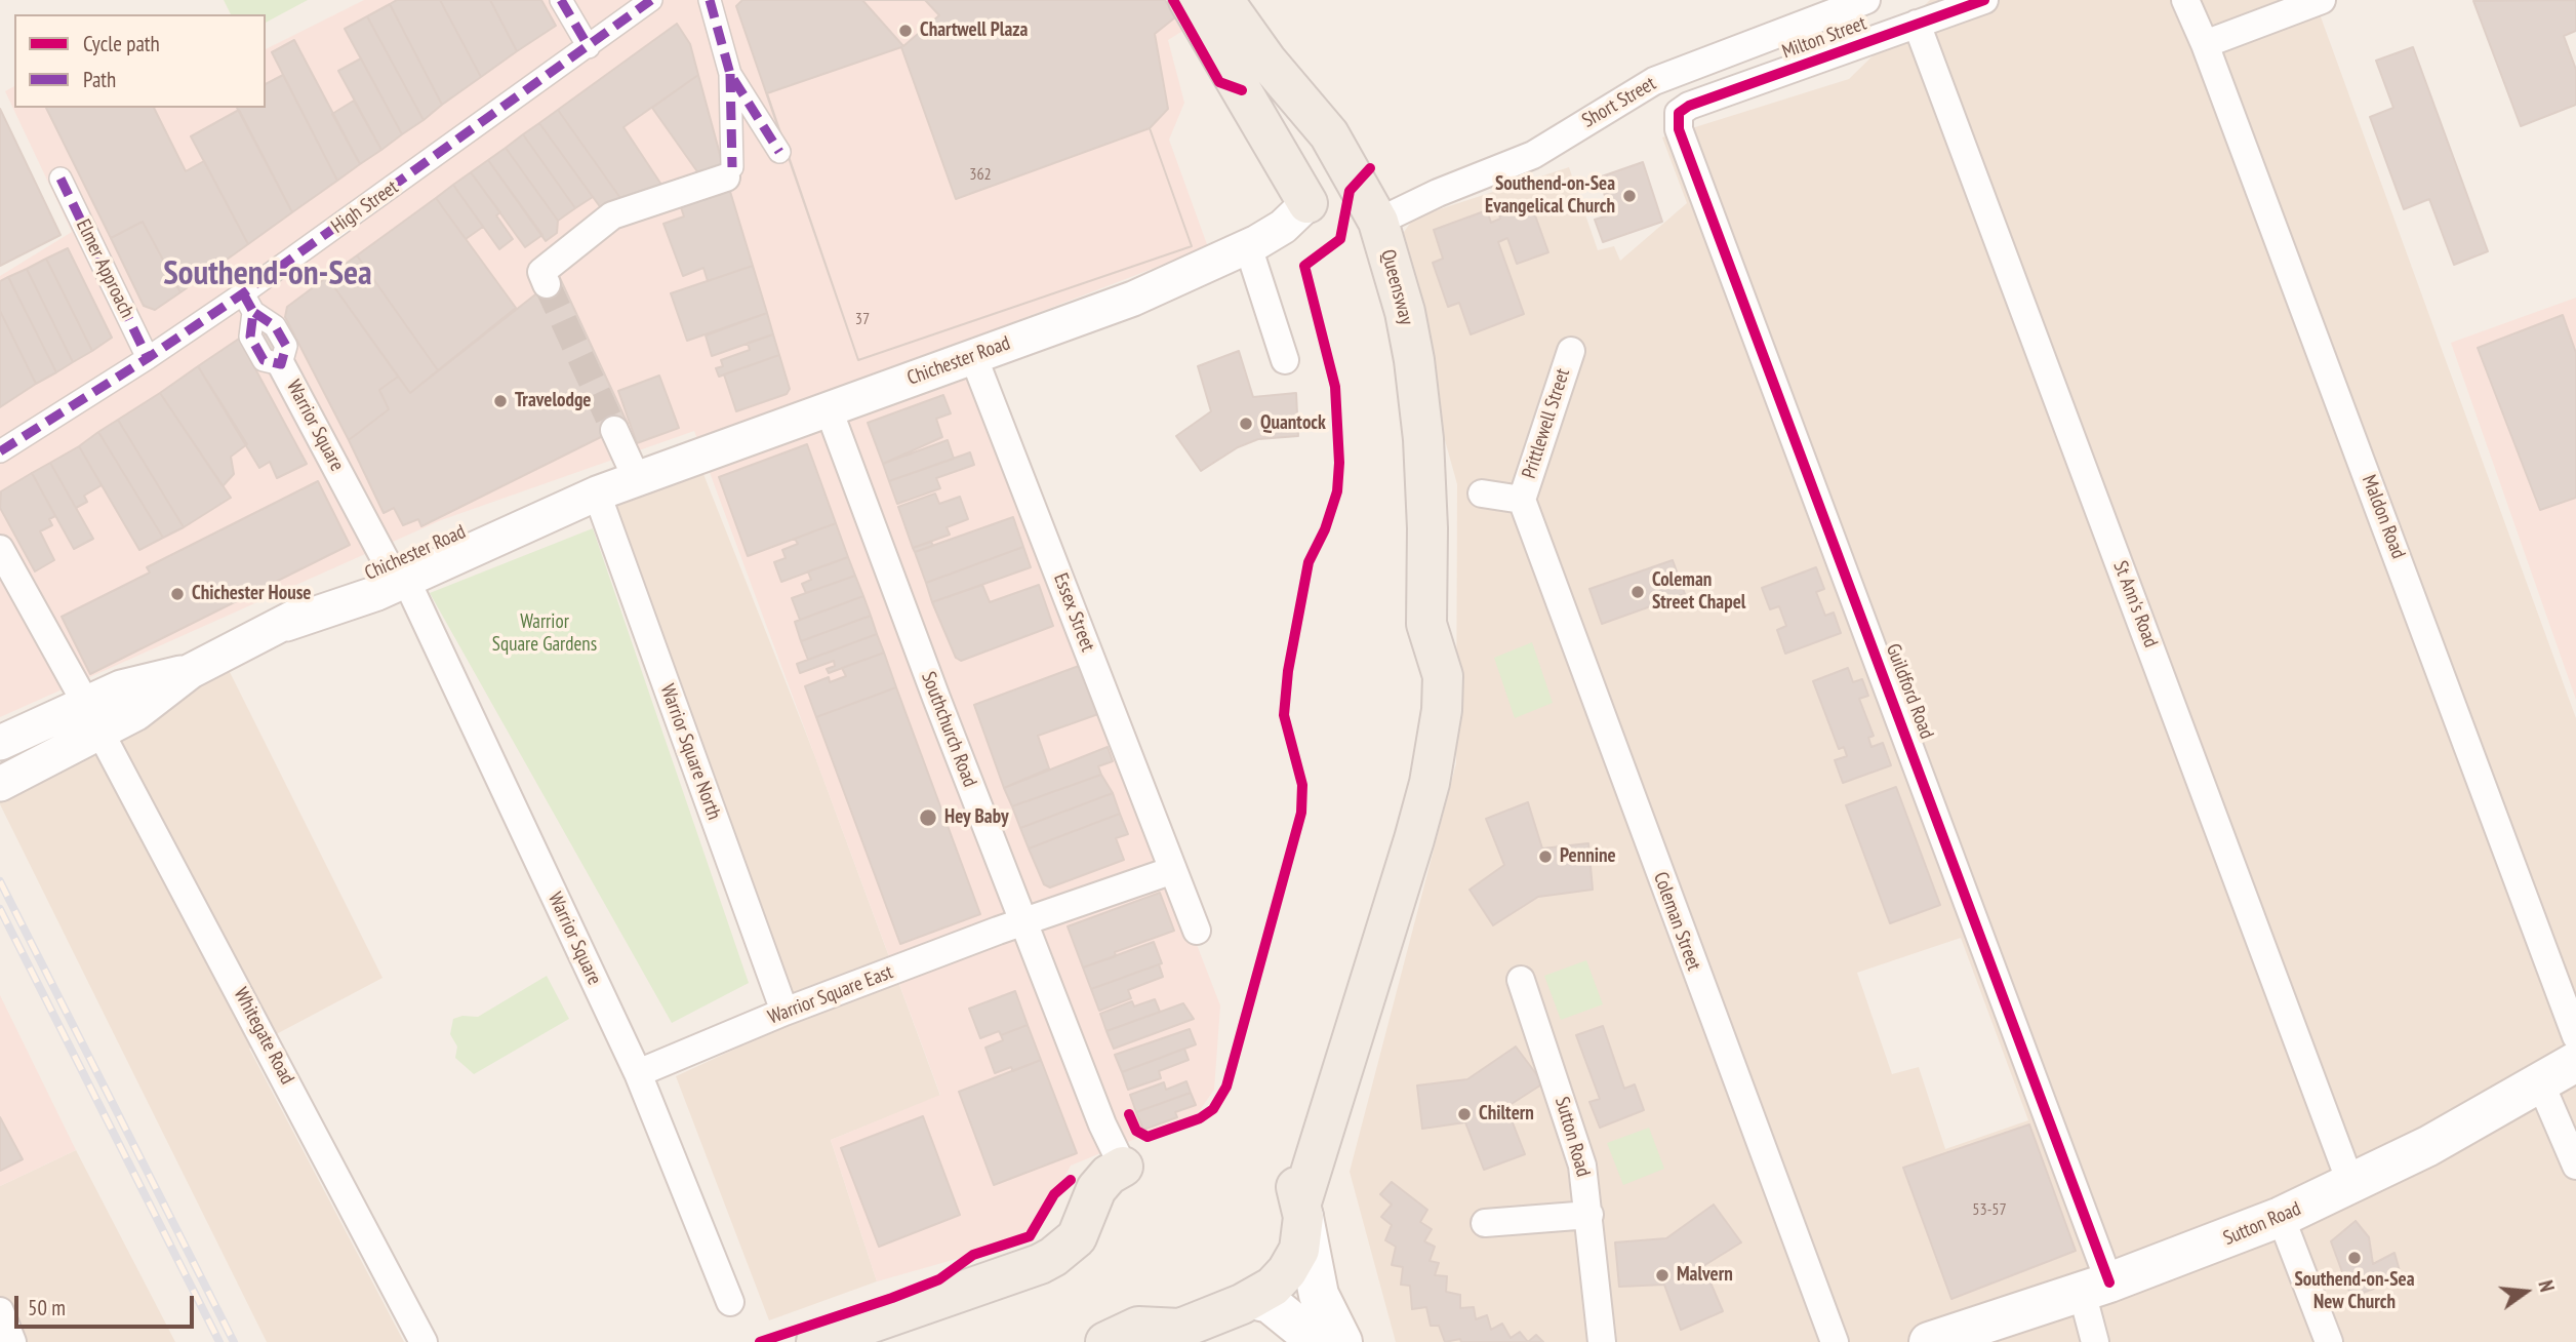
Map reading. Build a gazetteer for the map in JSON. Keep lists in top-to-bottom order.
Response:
{
  "streets": {
    "main road": ["Queensway", "Sutton Road"],
    "street": [
      "Milton Street",
      "Short Street",
      "High Street",
      "Elmer Approach",
      "Chichester Road",
      "Prittlewell Street",
      "Warrior Square",
      "Maldon Road",
      "St Ann's Road",
      "Essex Street",
      "Guildford Road",
      "Southchurch Road",
      "Warrior Square North",
      "Coleman Street",
      "Warrior Square East",
      "Whitegate Road"
    ]
  },
  "crossings": [
    ["Milton Street", "St Ann's Road"],
    ["Milton Street", "Guildford Road"],
    ["Short Street", "Queensway"],
    ["High Street", "Elmer Approach"],
    ["High Street", "Warrior Square"],
    ["Chichester Road", "Warrior Square"],
    ["Chichester Road", "Essex Street"],
    ["Chichester Road", "Southchurch Road"],
    ["Chichester Road", "Warrior Square North"],
    ["Chichester Road", "Whitegate Road"],
    ["Prittlewell Street", "Coleman Street"],
    ["Warrior Square", "Warrior Square East"],
    ["St Ann's Road", "Sutton Road"],
    ["Guildford Road", "Sutton Road"],
    ["Southchurch Road", "Warrior Square East"],
    ["Warrior Square North", "Warrior Square East"]
  ],
  "districts": ["Southend-on-Sea"],
  "parks": ["Warrior Square Gardens"],
  "places": [
    "Chartwell Plaza",
    "Southend-on-Sea Evangelical Church",
    "Travelodge",
    "Quantock",
    "Coleman Street Chapel",
    "Chichester House",
    "Hey Baby",
    "Pennine",
    "Chiltern",
    "Southend-on-Sea New Church",
    "Malvern"
  ],
  "house_numbers": ["362", "37", "53-57"],
  "legend": ["Cycle path", "Path"],
  "scale_bar": "50 m",
  "north": "right"
}
